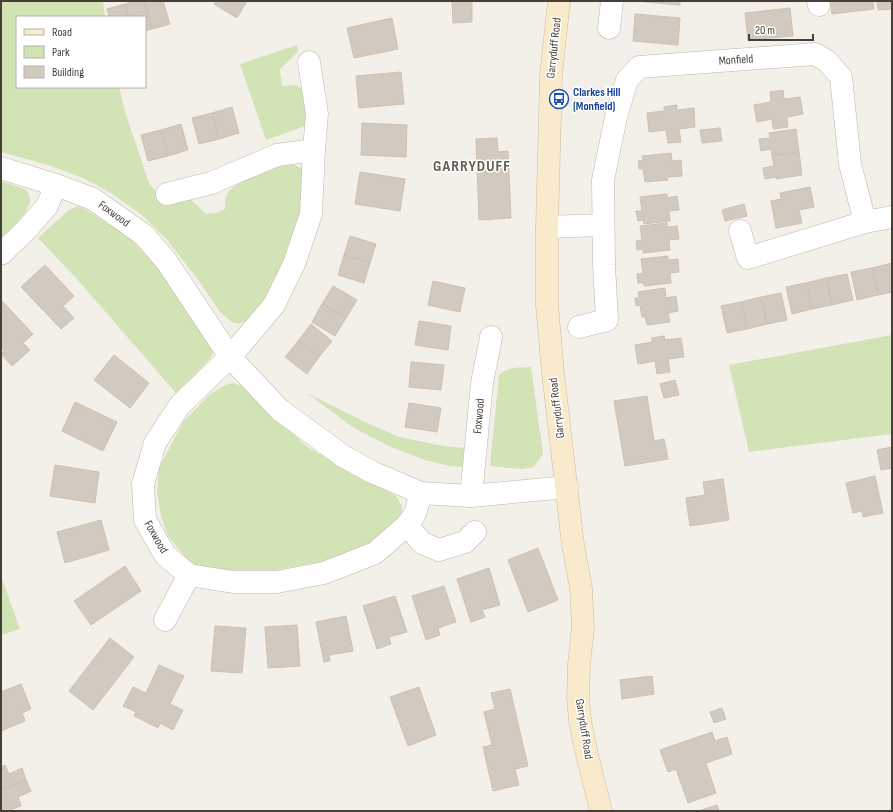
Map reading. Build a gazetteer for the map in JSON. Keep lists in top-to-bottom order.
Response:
{
  "streets": {
    "street": ["Garryduff Road", "Monfield", "Foxwood"]
  },
  "crossings": [
    ["Garryduff Road", "Foxwood"]
  ],
  "districts": ["GARRYDUFF"],
  "places": {
    "bus stop": ["Clarkes Hill (Monfield)"]
  },
  "legend": ["Road", "Park", "Building"],
  "scale_bar": "20 m"
}
